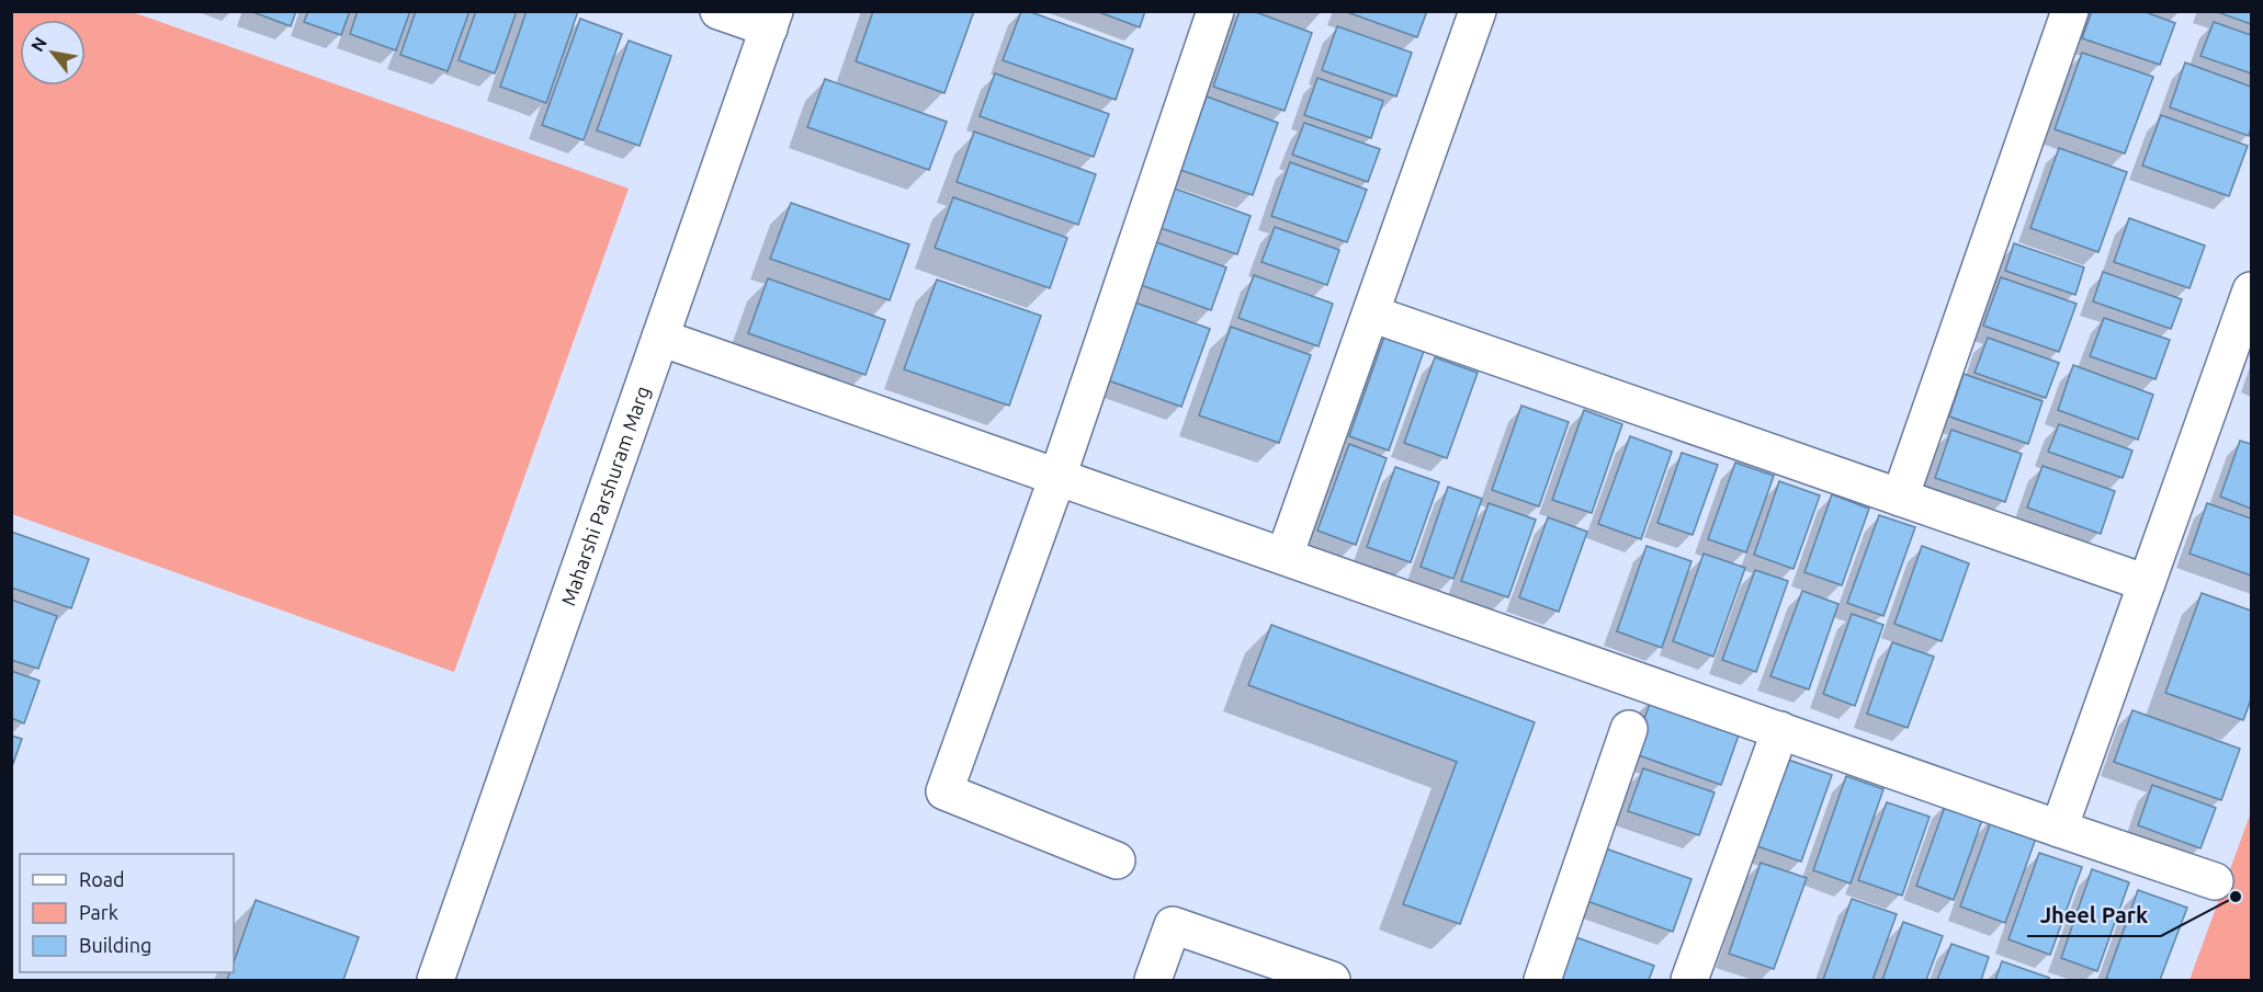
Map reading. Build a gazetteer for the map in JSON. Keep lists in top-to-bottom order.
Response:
{
  "streets": {
    "street": ["Maharshi Parshuram Marg"]
  },
  "places": ["Jheel Park"],
  "legend": ["Road", "Park", "Building"],
  "north": "top left"
}
